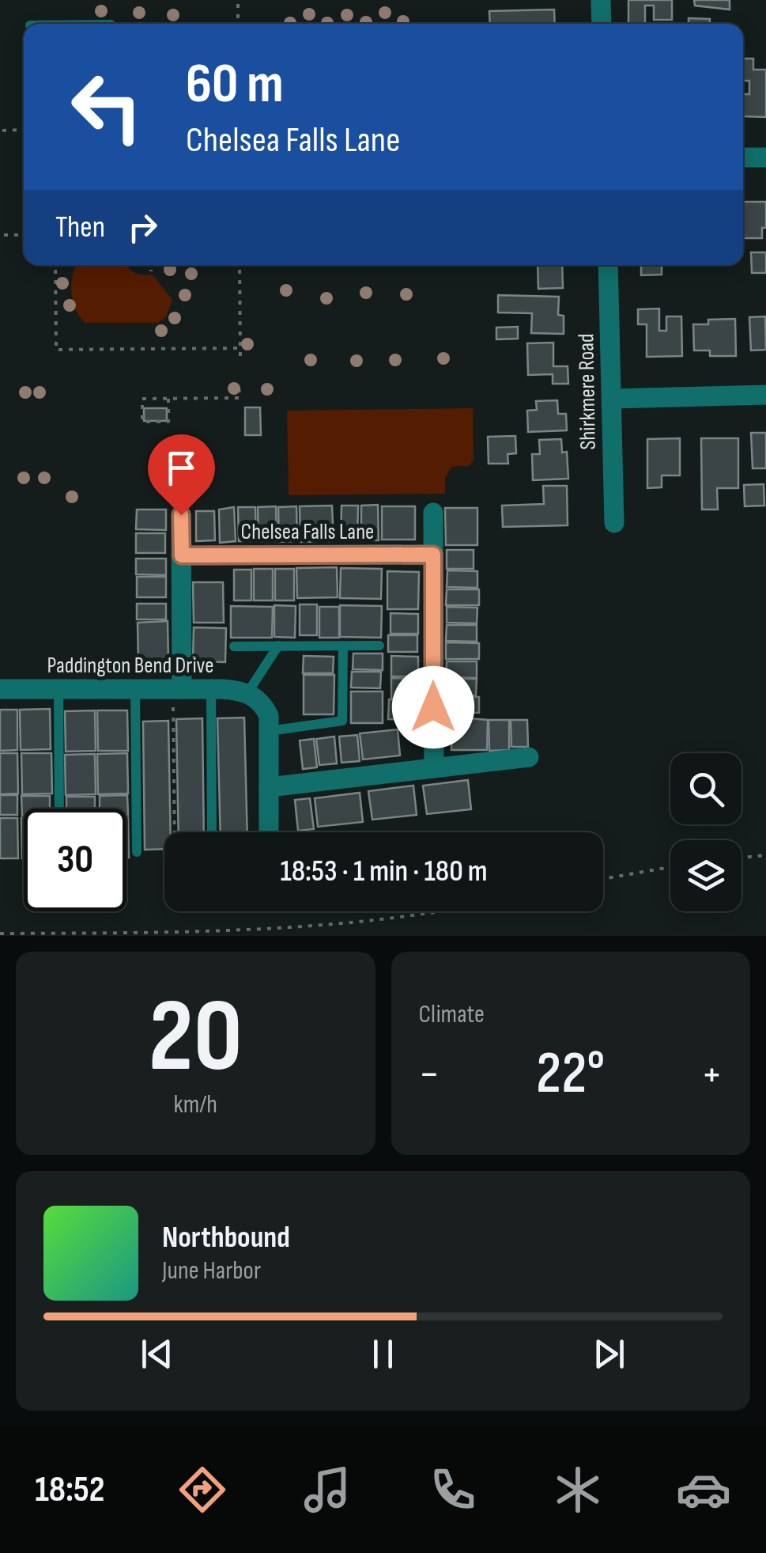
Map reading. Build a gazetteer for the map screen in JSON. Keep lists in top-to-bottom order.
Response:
{
  "streets": {
    "street": ["Shirkmere Road", "Chelsea Falls Lane", "Paddington Bend Drive"]
  },
  "page": {
    "turn": ["60 m", "Chelsea Falls Lane"],
    "then": "Then",
    "limit": "30",
    "trip": "18:53 · 1 min · 180 m",
    "tile": [
      ["20", "km/h"],
      "Climate"
    ],
    "heat": ["−", "22°", "+"],
    "song": ["Northbound", "June Harbor"],
    "tabs": "18:52"
  }
}
